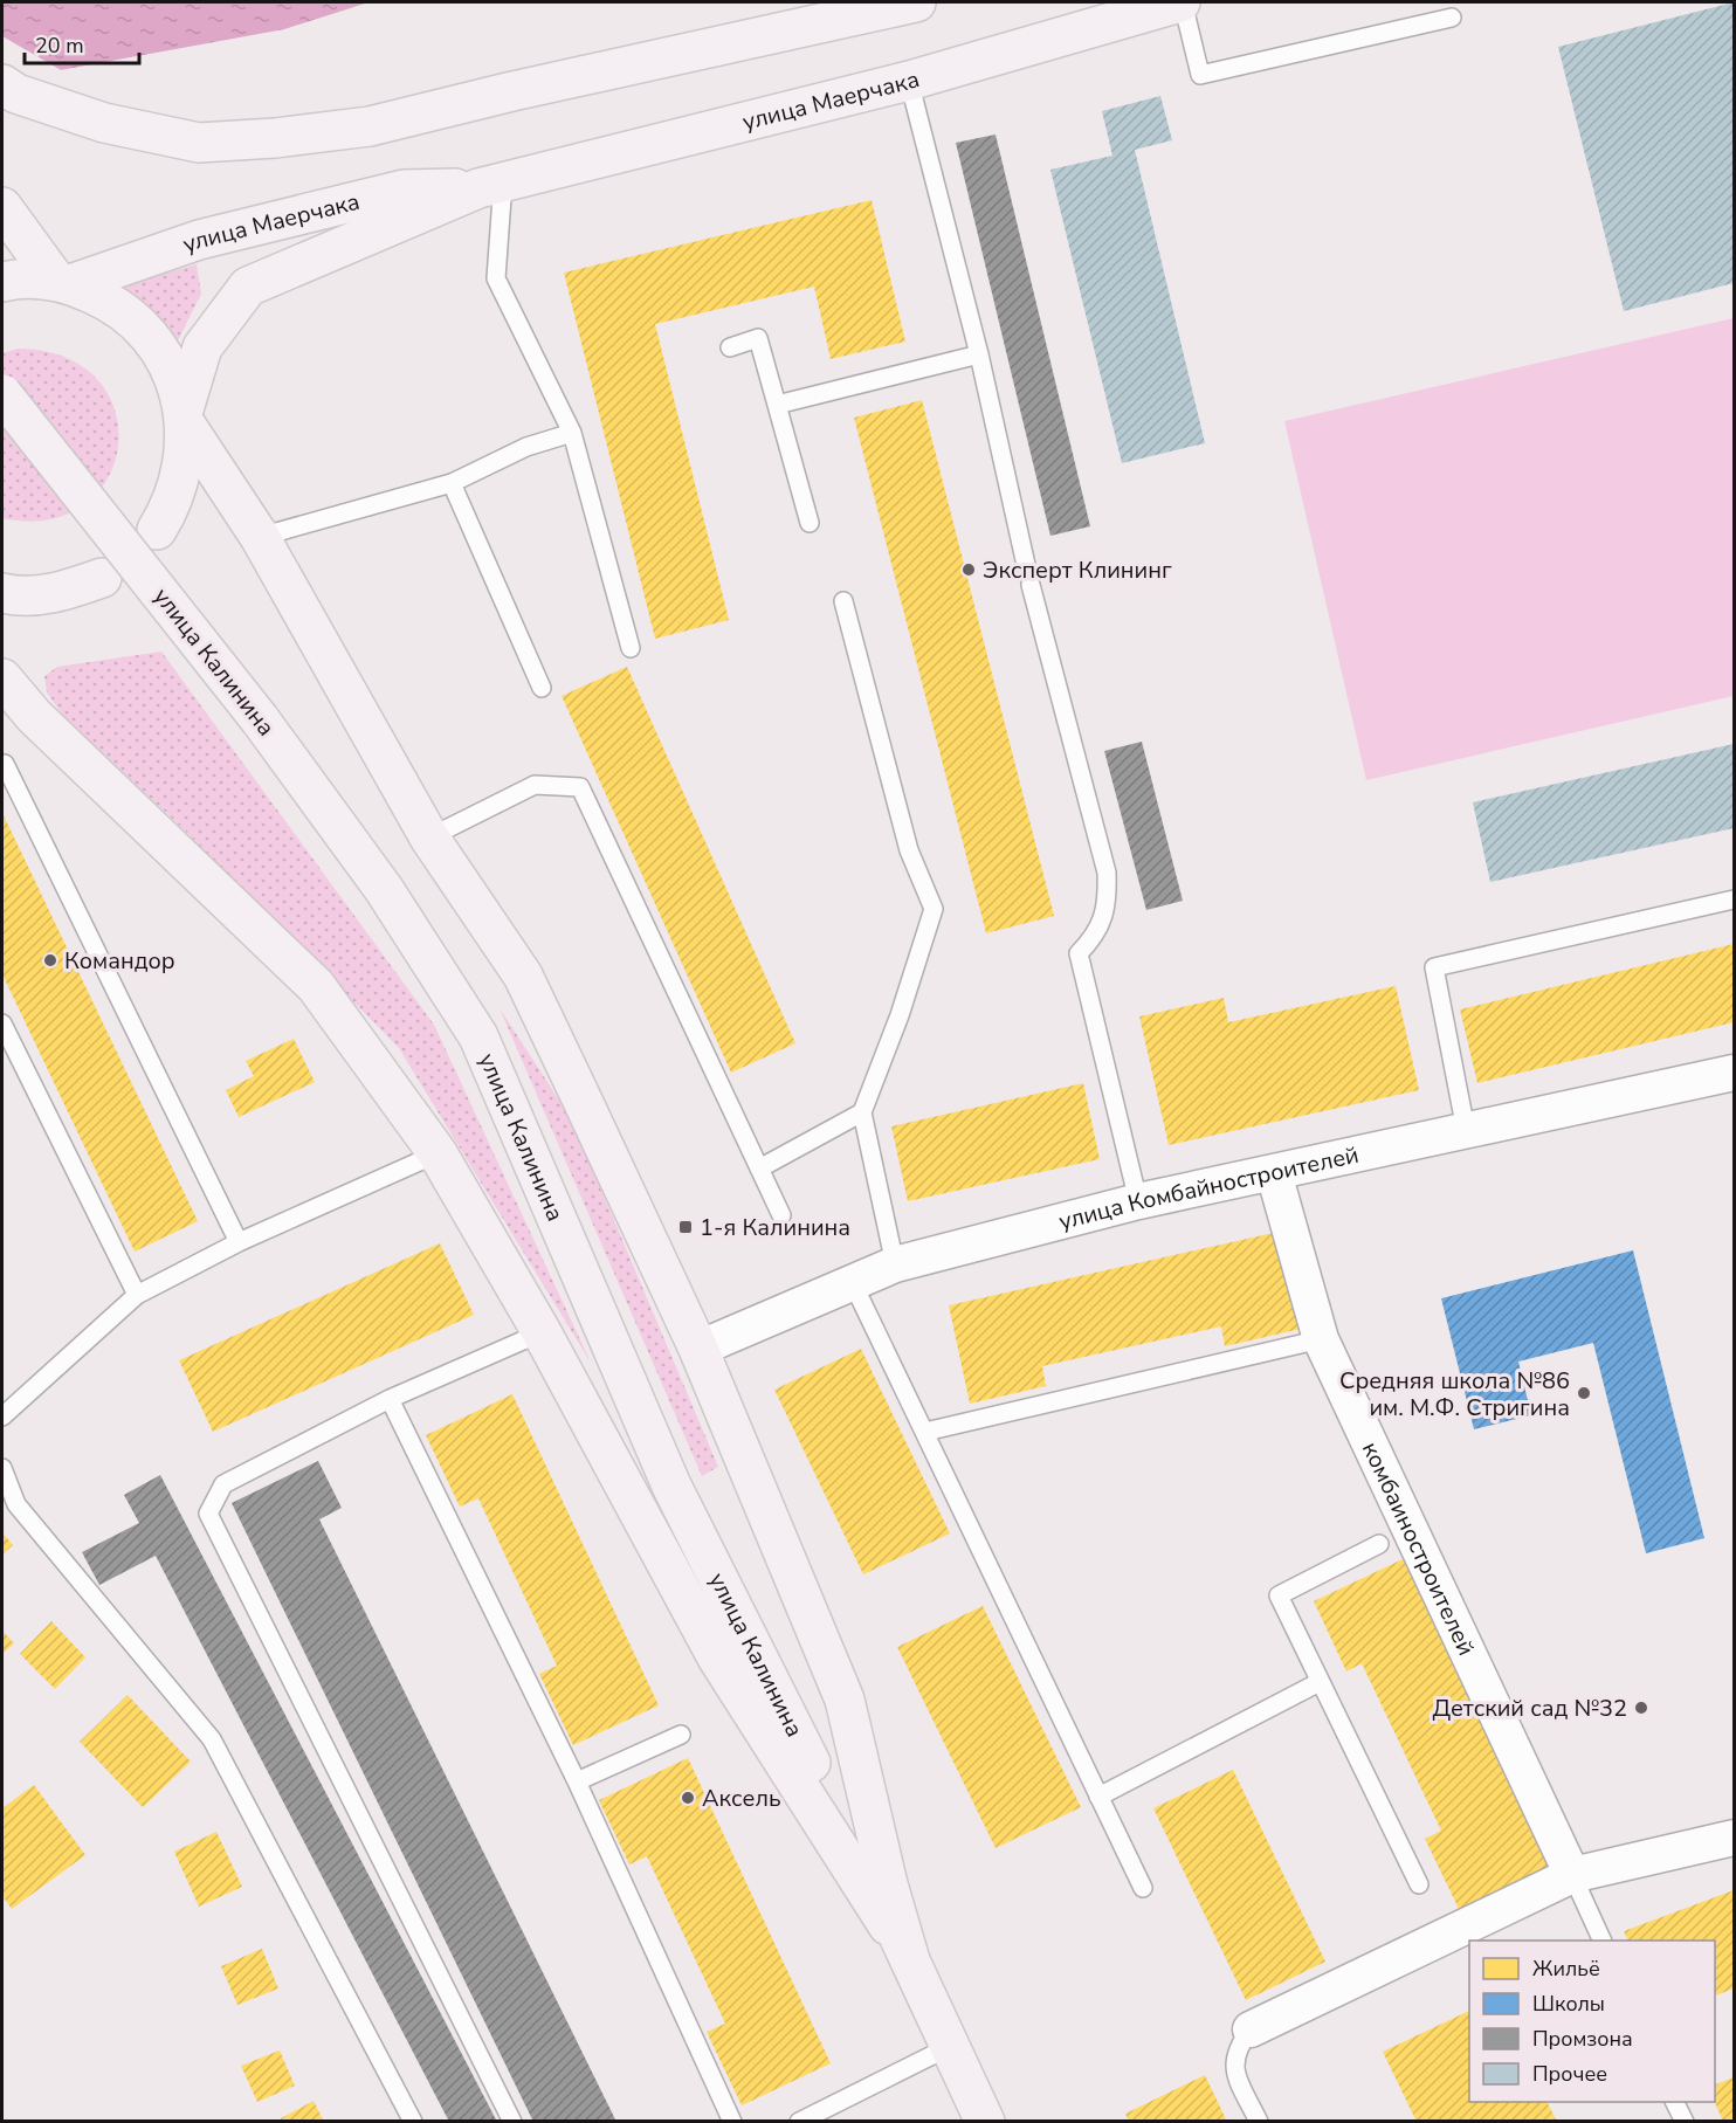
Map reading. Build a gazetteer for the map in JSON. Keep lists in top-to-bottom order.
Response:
{
  "streets": {
    "main road": ["улица Маерчака", "улица Калинина"],
    "street": ["улица Комбайностроителей", "комбаиностроителей"]
  },
  "crossings": [
    ["улица Маерчака", "улица Калинина"],
    ["улица Калинина", "улица Комбайностроителей"],
    ["улица Комбайностроителей", "комбаиностроителей"]
  ],
  "places": {
    "other": [
      "Эксперт Клининг",
      "Командор",
      "Средняя школа №86 им. М.Ф. Стригина",
      "Детский сад №32",
      "Аксель"
    ],
    "transit": ["1-я Калинина"]
  },
  "legend": [
    "Жильё",
    "Школы",
    "Промзона",
    "Прочее"
  ],
  "scale_bar": "20 m"
}
